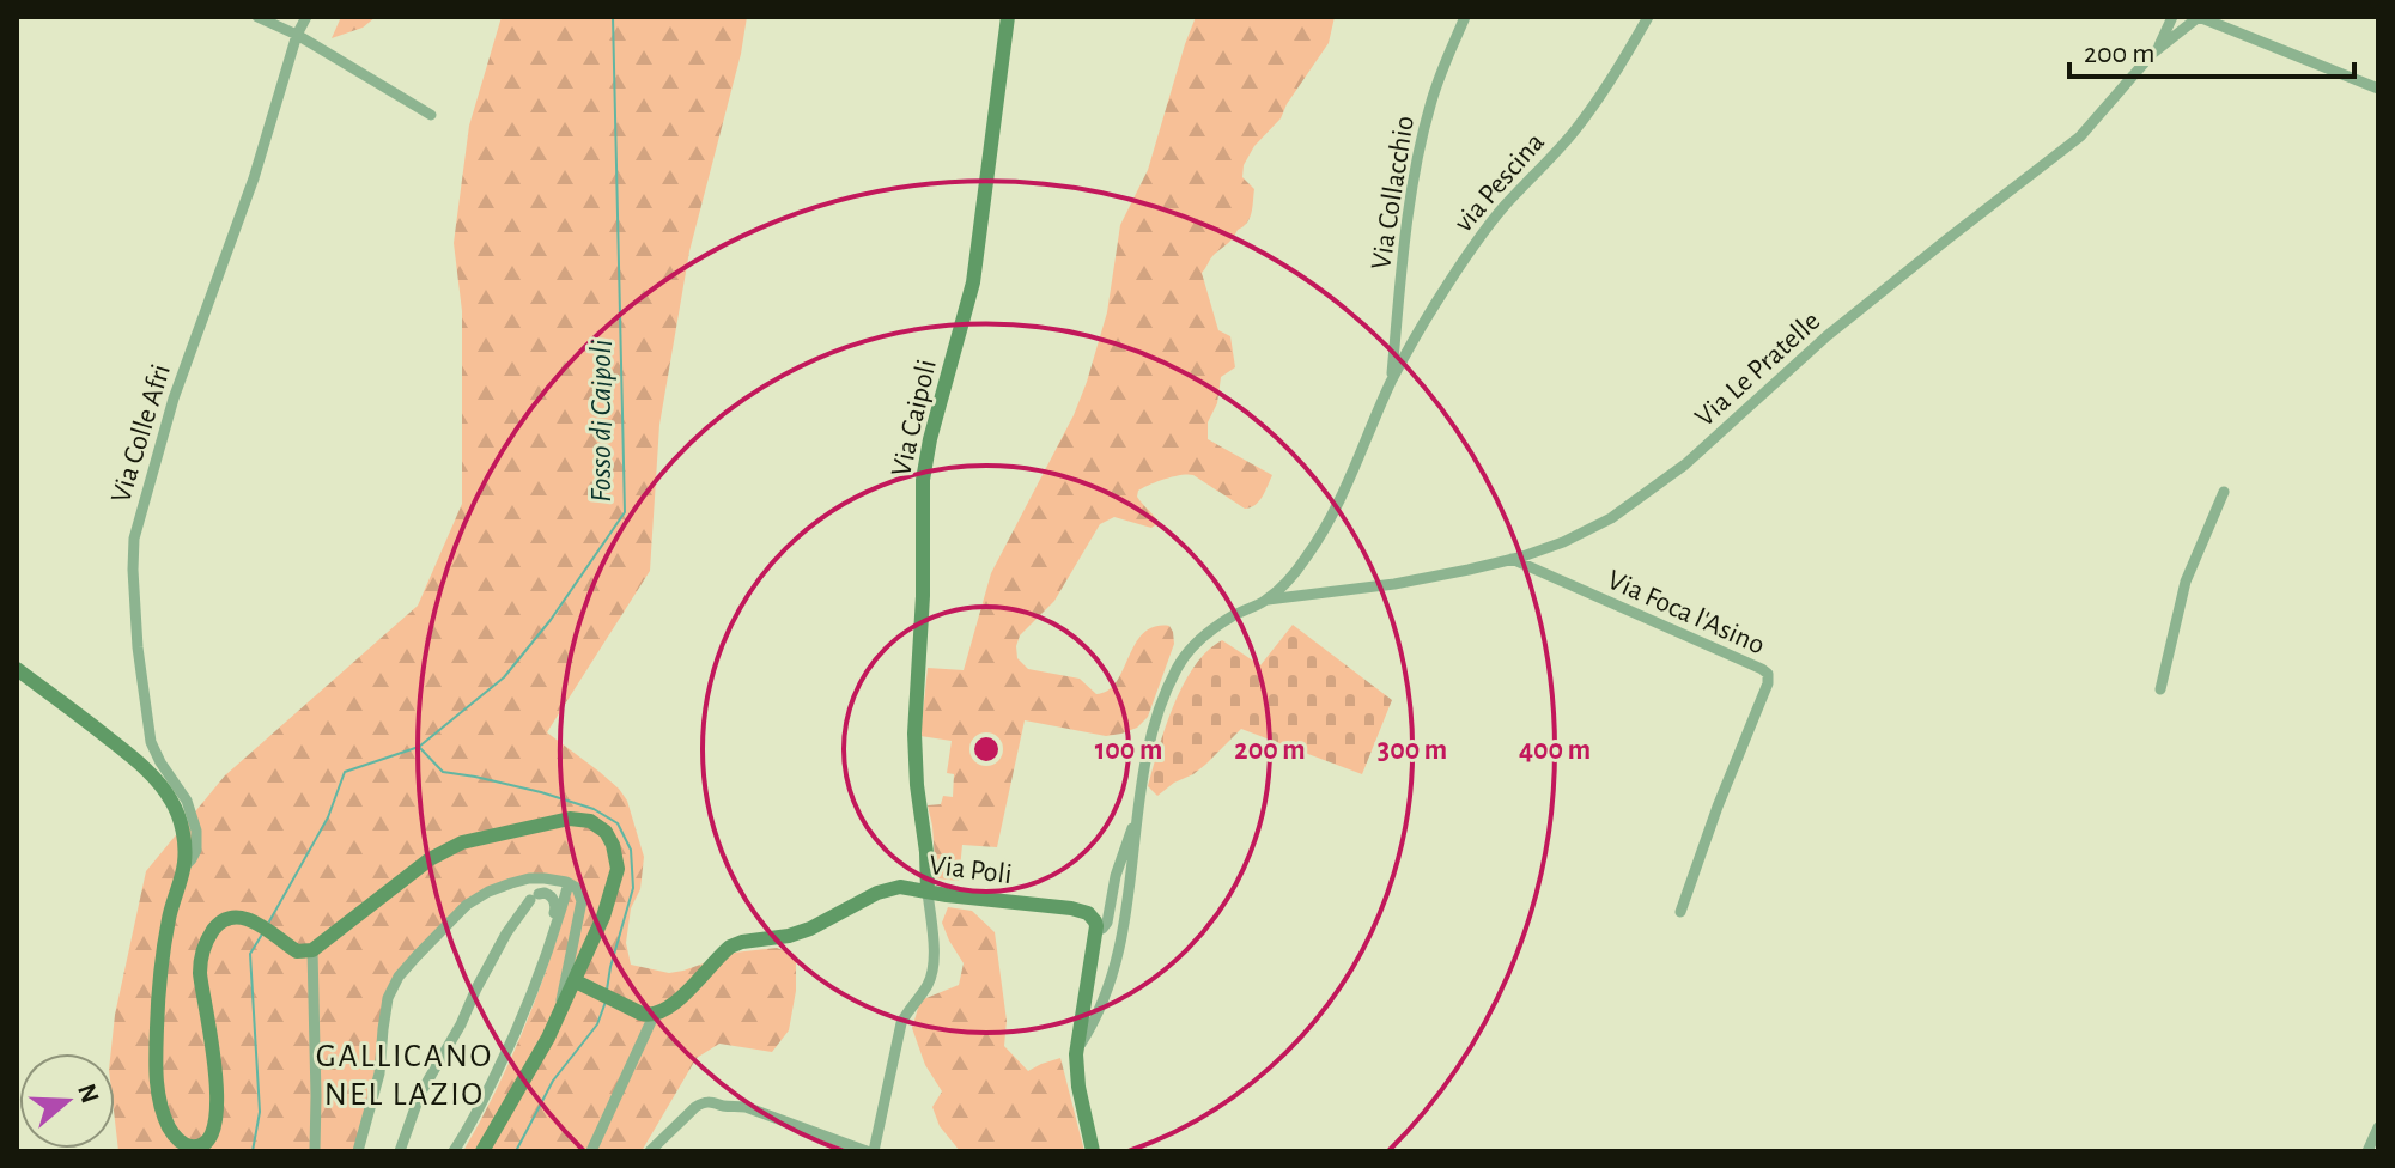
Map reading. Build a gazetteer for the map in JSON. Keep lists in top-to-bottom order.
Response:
{
  "streets": {
    "street": [
      "via Pescina",
      "Via Collacchio",
      "Via Le Pratelle",
      "Via Caipoli",
      "Via Colle Afri",
      "Via Foca l'Asino",
      "Via Poli"
    ]
  },
  "crossings": [
    ["via Pescina", "Via Collacchio"],
    ["Via Le Pratelle", "Via Foca l'Asino"],
    ["Via Caipoli", "Via Poli"]
  ],
  "districts": ["GALLICANO NEL LAZIO"],
  "water": ["Fosso di Caipoli"],
  "scale_bar": "200 m",
  "north": "right",
  "rings": [
    "100 m",
    "200 m",
    "300 m",
    "400 m"
  ]
}
